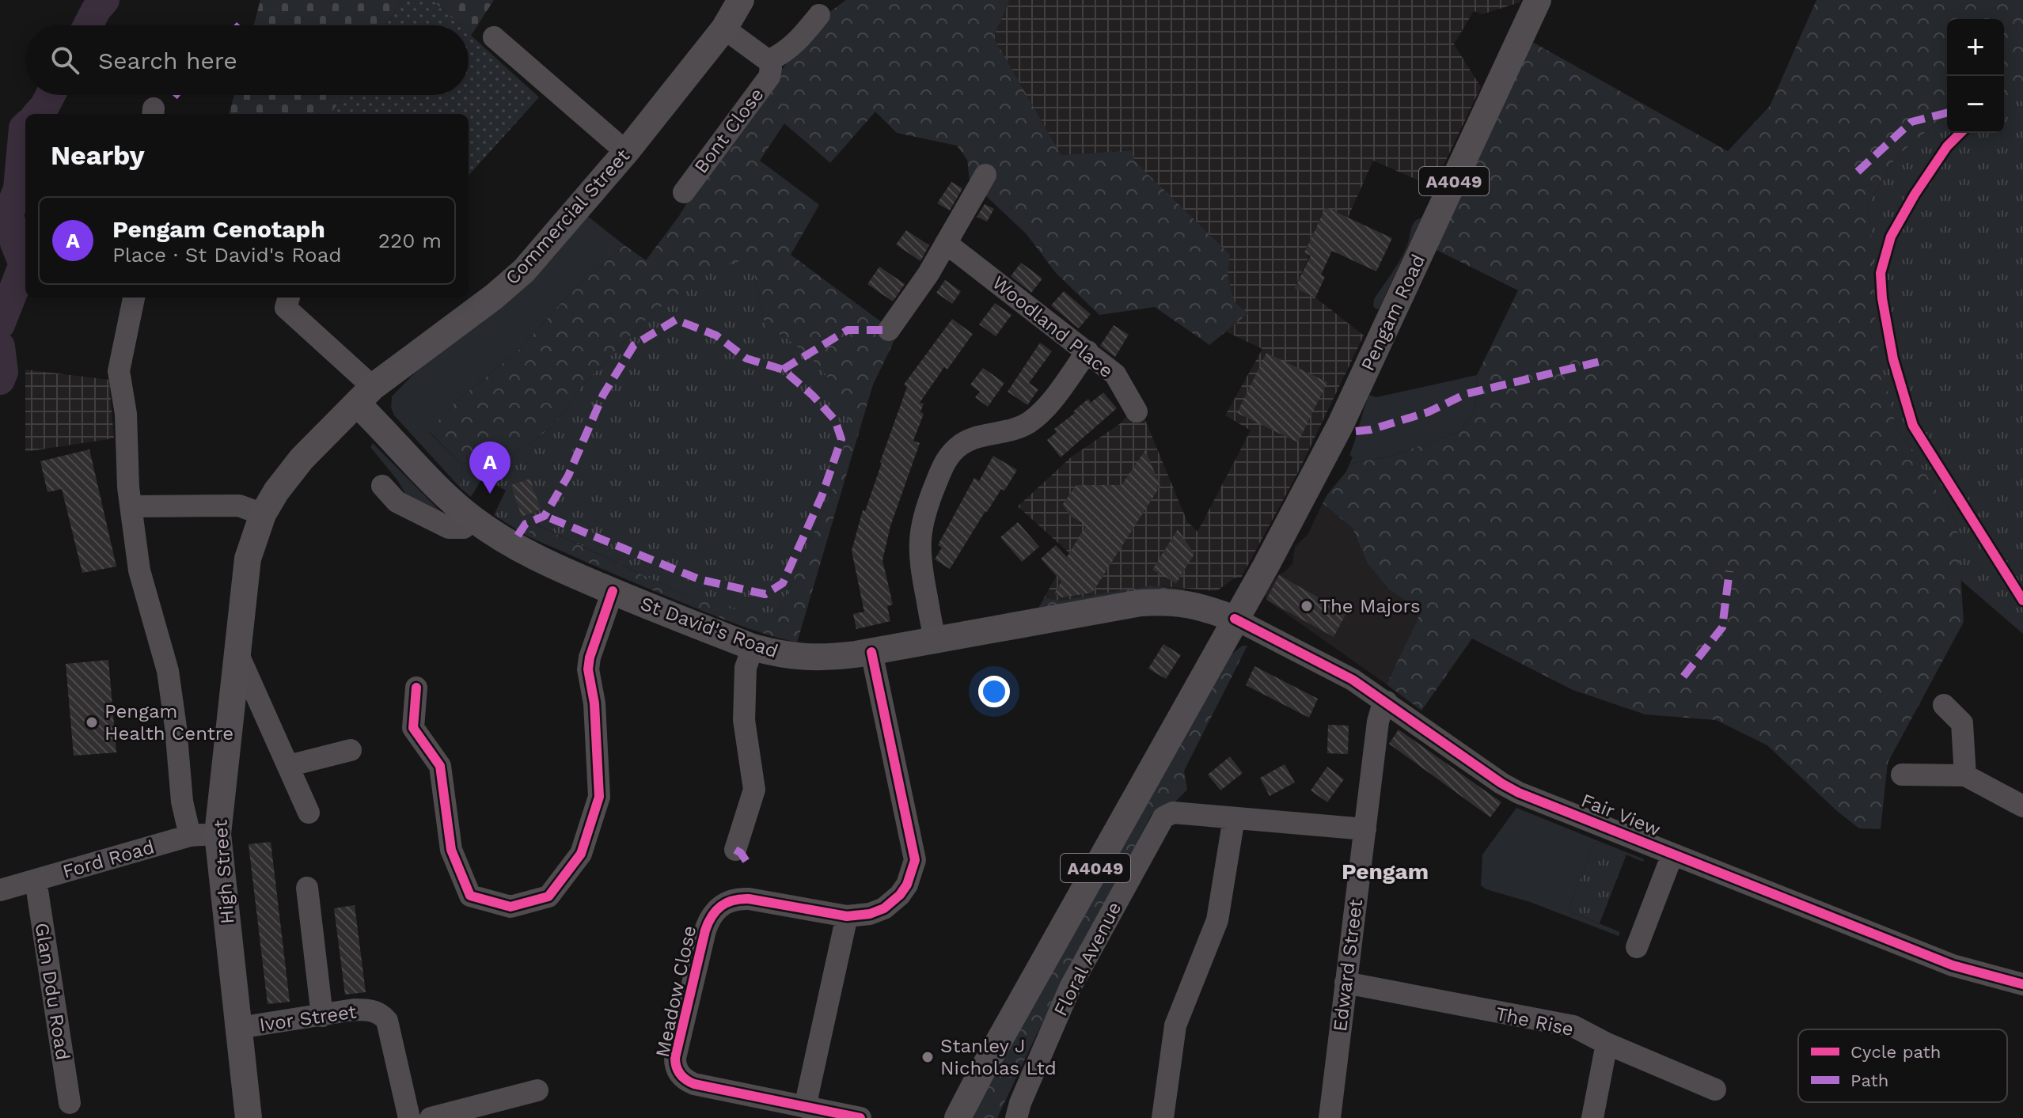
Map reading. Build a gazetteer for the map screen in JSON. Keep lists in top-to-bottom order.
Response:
{
  "streets": {
    "main road": [
      "A4049",
      "Commercial Street",
      "Pengam Road",
      "St David's Road",
      "High Street"
    ],
    "street": [
      "Bont Close",
      "Woodland Place",
      "Fair View",
      "Ford Road",
      "Floral Avenue",
      "Edward Street",
      "Glan Ddu Road",
      "Meadow Close",
      "Ivor Street",
      "The Rise"
    ]
  },
  "crossings": [
    ["A4049", "Pengam Road"],
    ["A4049", "St David's Road"],
    ["A4049", "Fair View"],
    ["Commercial Street", "St David's Road"],
    ["Commercial Street", "High Street"],
    ["Pengam Road", "St David's Road"],
    ["Pengam Road", "Fair View"],
    ["St David's Road", "Fair View"],
    ["St David's Road", "Meadow Close"],
    ["Fair View", "Edward Street"],
    ["Ford Road", "High Street"],
    ["Ford Road", "Glan Ddu Road"],
    ["High Street", "Ivor Street"],
    ["Floral Avenue", "Edward Street"],
    ["Edward Street", "The Rise"]
  ],
  "districts": ["Pengam"],
  "places": ["The Majors", "Pengam Health Centre", "Stanley J Nicholas Ltd"],
  "legend": ["Cycle path", "Path"],
  "page": {
    "map_buttons": ["+", "−"],
    "search": "Search here",
    "heading": "Nearby",
    "list": [
      {
        "mark": "A",
        "name": "Pengam Cenotaph",
        "note": "Place · St David's Road",
        "value": "220 m"
      }
    ],
    "pins": "A"
  }
}
